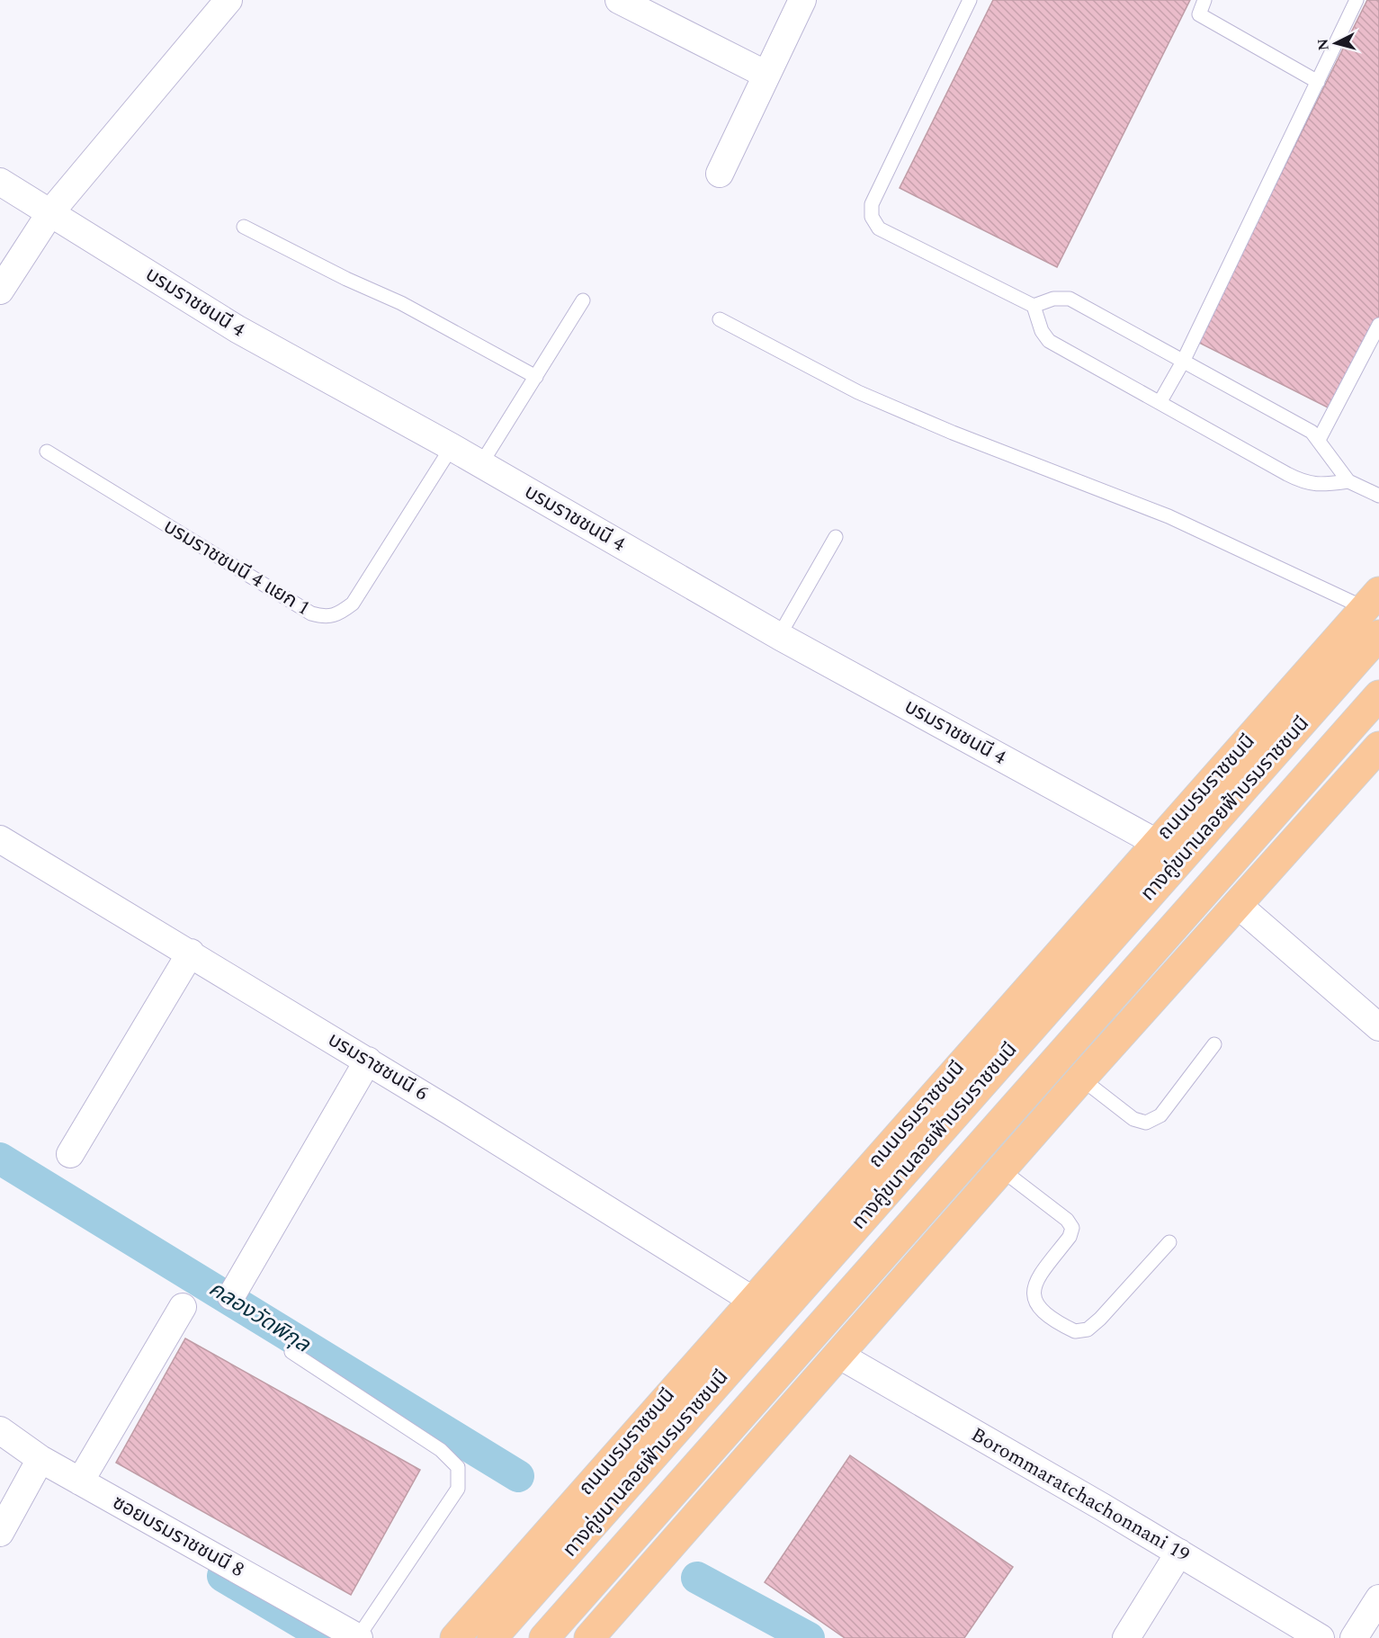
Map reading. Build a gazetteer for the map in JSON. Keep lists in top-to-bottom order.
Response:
{
  "streets": {
    "main road": ["ถนนบรมราชชนนี", "ทางคู่ขนานลอยฟ้าบรมราชชนนี"],
    "street": [
      "บรมราชชนนี 4",
      "บรมราชชนนี 6",
      "Borommaratchachonnani 19",
      "ซอยบรมราชชนนี 8"
    ],
    "lane": ["บรมราชชนนี 4 แยก 1"]
  },
  "crossings": [
    ["บรมราชชนนี 4", "บรมราชชนนี 4 แยก 1"],
    ["บรมราชชนนี 4", "ถนนบรมราชชนนี"],
    ["ถนนบรมราชชนนี", "บรมราชชนนี 6"]
  ],
  "water": ["คลองวัดพิกุล"],
  "north": "left"
}
